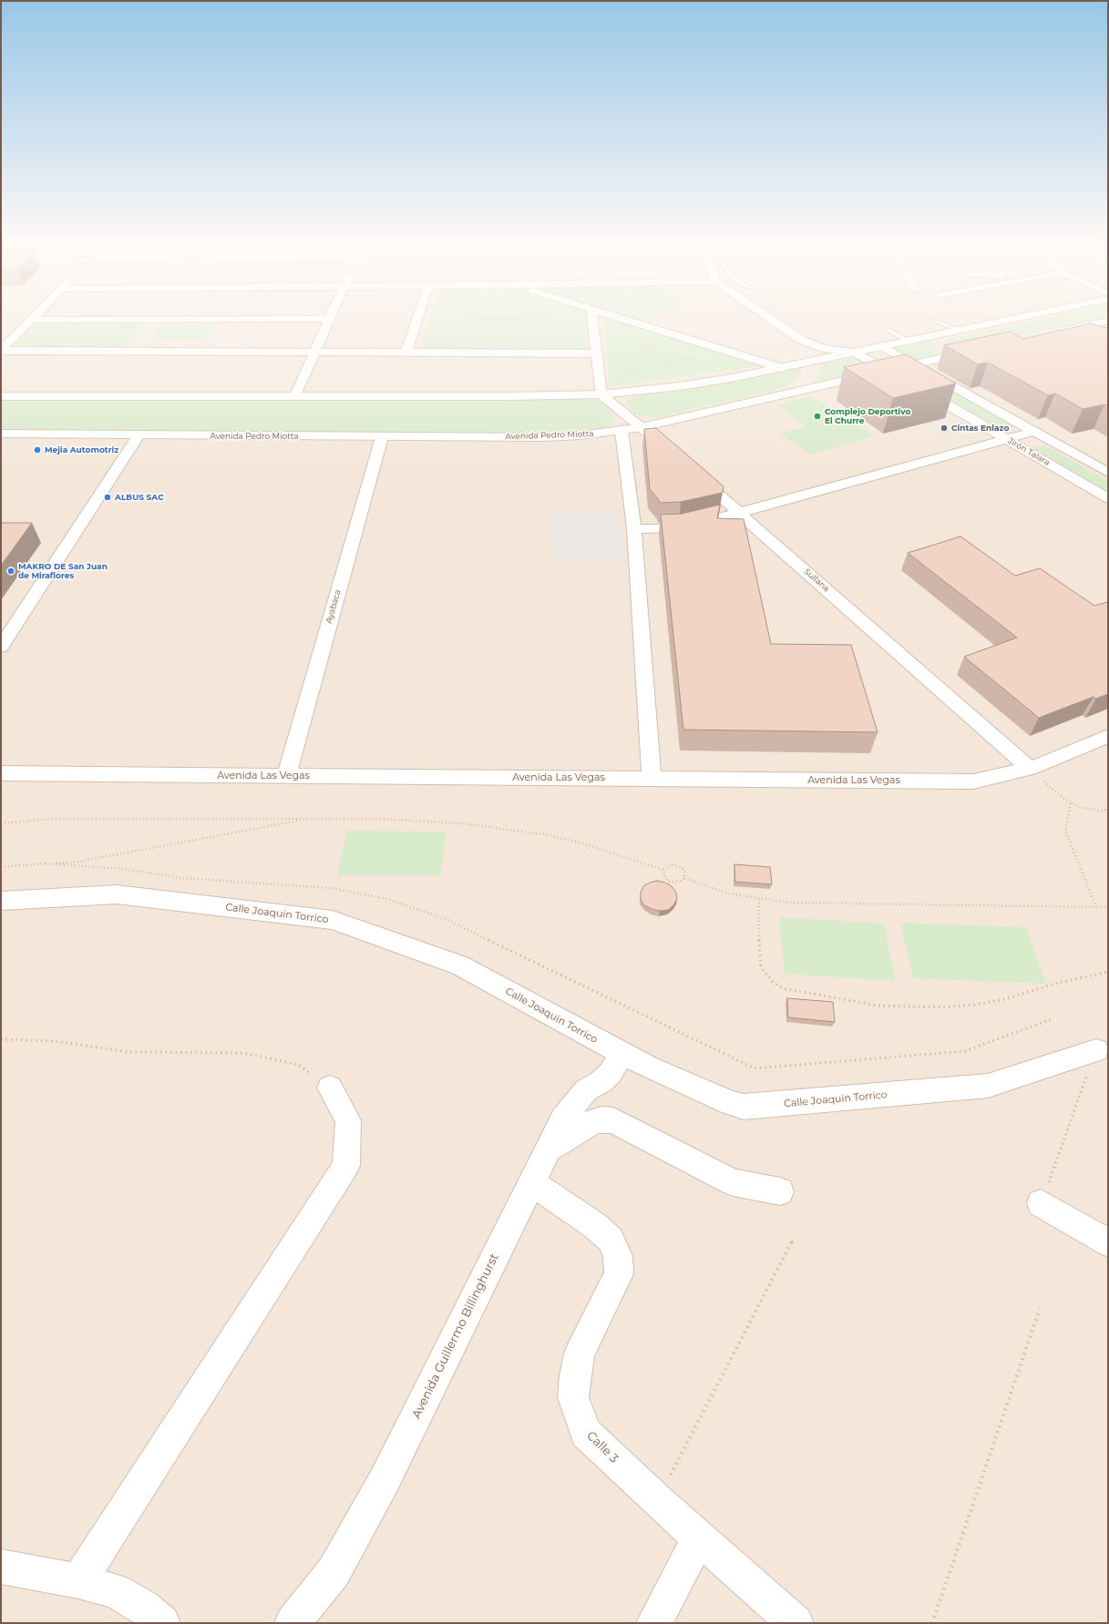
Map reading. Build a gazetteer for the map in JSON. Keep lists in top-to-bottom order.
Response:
{
  "streets": {
    "street": [
      "Avenida Pedro Miotta",
      "Jirón Talara",
      "Sullana",
      "Ayabaca",
      "Avenida Las Vegas",
      "Calle Joaquin Torrico",
      "Avenida Guillermo Billinghurst",
      "Calle 3"
    ]
  },
  "crossings": [
    ["Avenida Pedro Miotta", "Jirón Talara"],
    ["Avenida Pedro Miotta", "Ayabaca"],
    ["Sullana", "Avenida Las Vegas"],
    ["Ayabaca", "Avenida Las Vegas"],
    ["Calle Joaquin Torrico", "Avenida Guillermo Billinghurst"],
    ["Avenida Guillermo Billinghurst", "Calle 3"]
  ],
  "places": [
    "Complejo Deportivo El Churre",
    "Cintas Enlazo",
    "Mejia Automotriz",
    "ALBUS SAC",
    "MAKRO DE San Juan de Miraflores"
  ]
}
